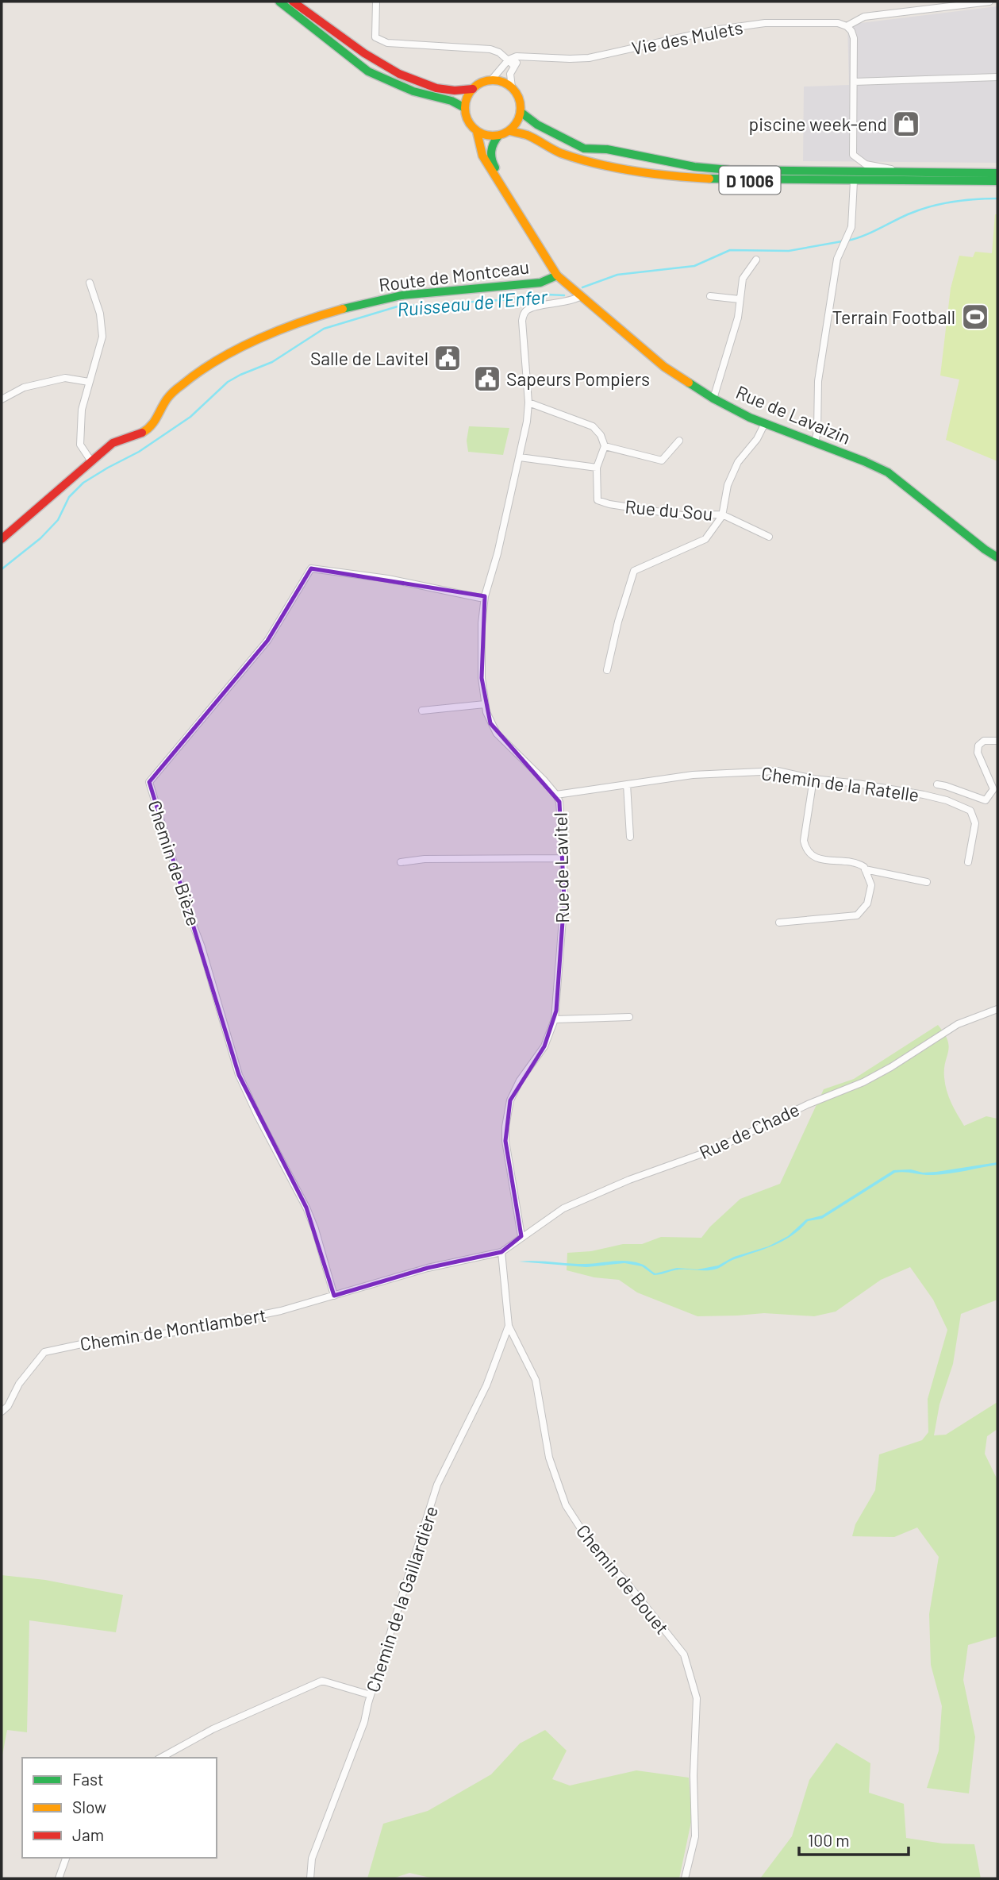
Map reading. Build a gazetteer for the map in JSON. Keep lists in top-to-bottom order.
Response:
{
  "streets": {
    "main road": ["D 1006", "Route de Montceau", "Rue de Lavaizin"],
    "street": [
      "Vie des Mulets",
      "Rue du Sou",
      "Chemin de la Ratelle",
      "Chemin de Bièze",
      "Rue de Lavitel",
      "Rue de Chade",
      "Chemin de Montlambert",
      "Chemin de Bouet",
      "Chemin de la Gaillardière"
    ]
  },
  "crossings": [
    ["D 1006", "Rue de Lavaizin"],
    ["Route de Montceau", "Rue de Lavaizin"],
    ["Rue de Lavaizin", "Rue de Lavitel"],
    ["Chemin de la Ratelle", "Rue de Lavitel"],
    ["Chemin de Bièze", "Rue de Lavitel"],
    ["Chemin de Bièze", "Chemin de Montlambert"],
    ["Rue de Lavitel", "Rue de Chade"],
    ["Rue de Chade", "Chemin de Montlambert"],
    ["Rue de Chade", "Chemin de Bouet"],
    ["Chemin de Montlambert", "Chemin de Bouet"],
    ["Chemin de Bouet", "Chemin de la Gaillardière"]
  ],
  "water": ["Ruisseau de l'Enfer"],
  "places": {
    "shop": ["piscine week-end"],
    "sports": ["Terrain Football"],
    "public building": ["Salle de Lavitel", "Sapeurs Pompiers"]
  },
  "legend": ["Fast", "Slow", "Jam"],
  "scale_bar": "100 m"
}
